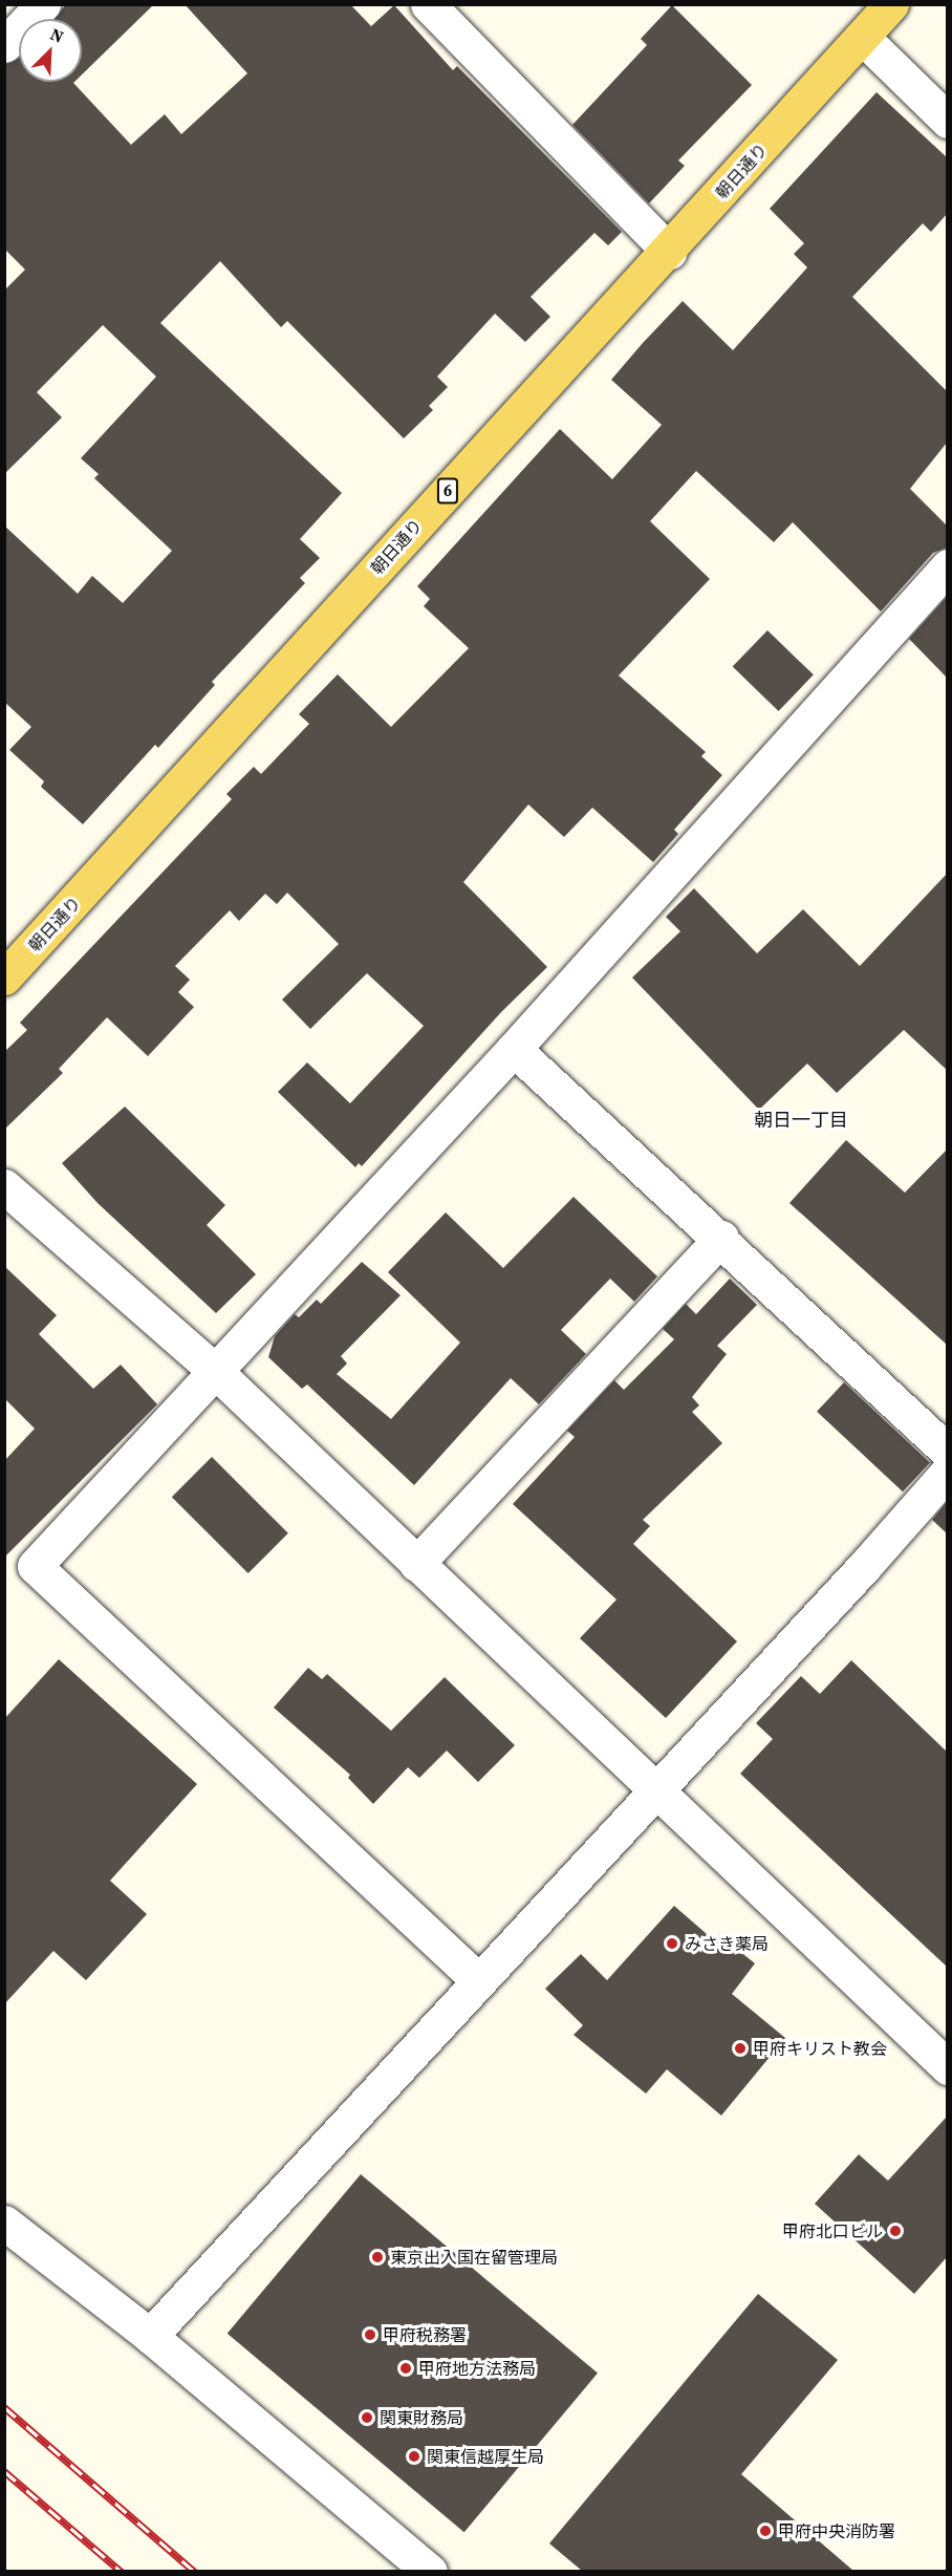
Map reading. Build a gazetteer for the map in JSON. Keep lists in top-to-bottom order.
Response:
{
  "streets": {
    "main road": ["朝日通り", "6"]
  },
  "districts": ["朝日一丁目"],
  "places": [
    "みさき薬局",
    "甲府キリスト教会",
    "甲府北口ビル",
    "東京出入国在留管理局",
    "甲府税務署",
    "甲府地方法務局",
    "関東財務局",
    "関東信越厚生局",
    "甲府中央消防署"
  ],
  "north": "top right"
}
